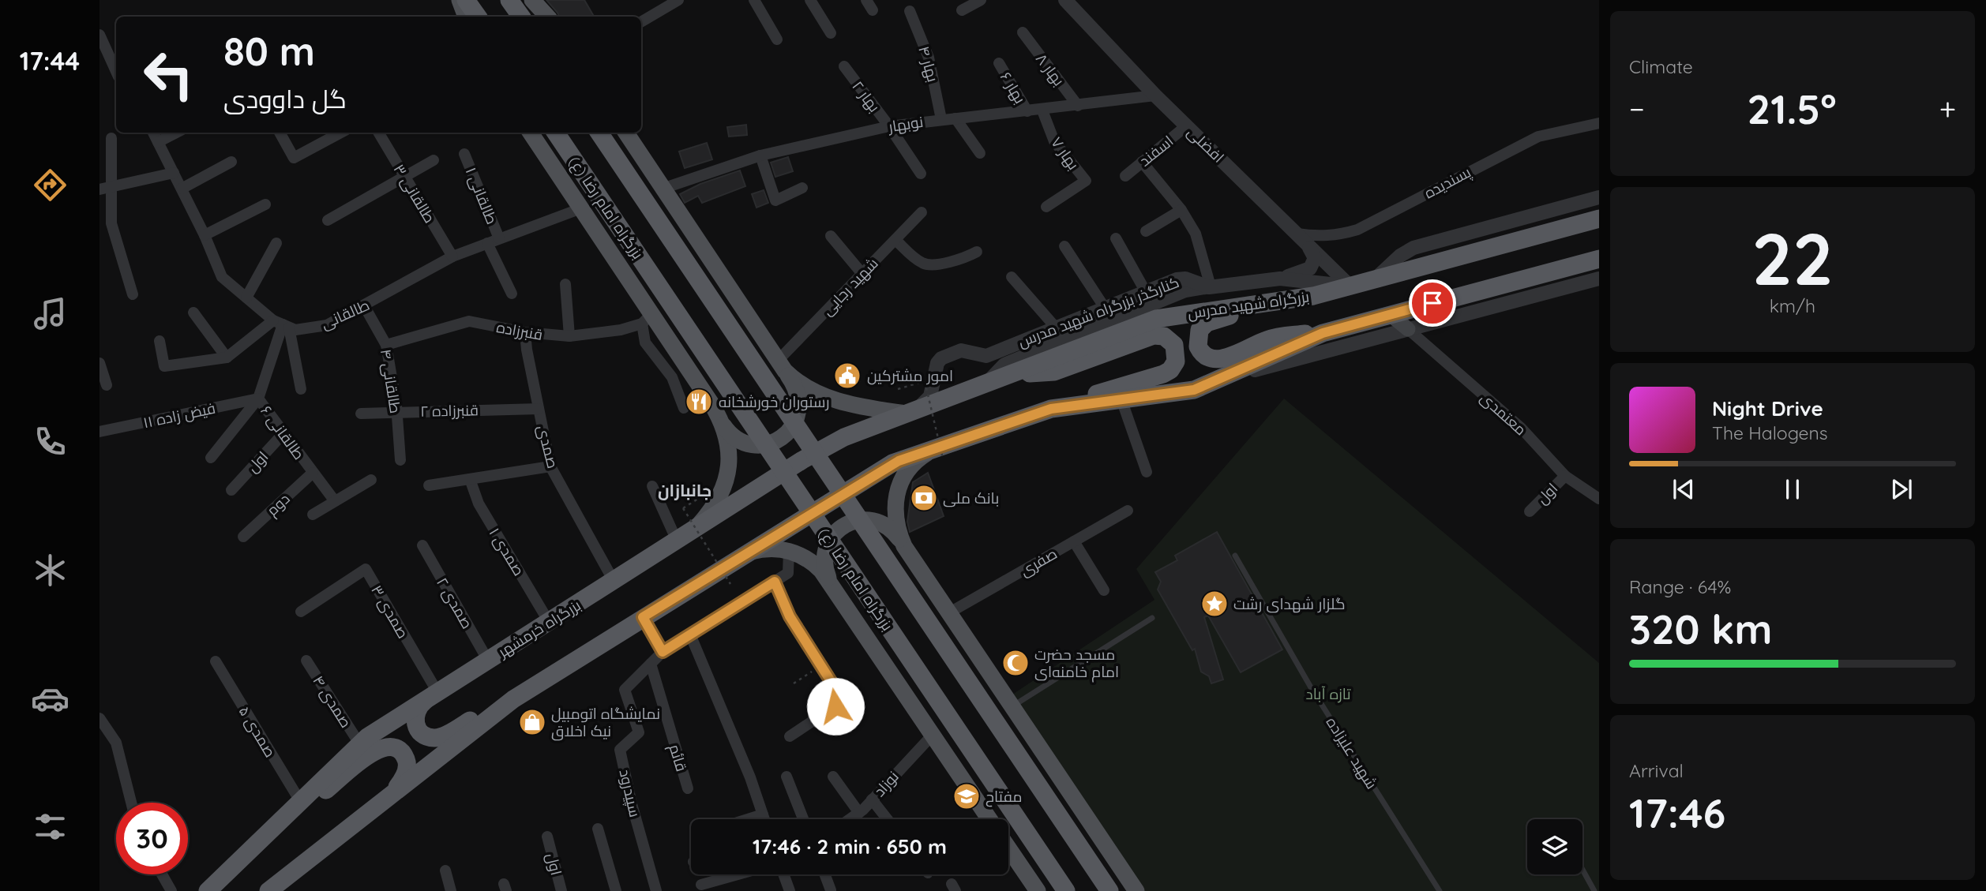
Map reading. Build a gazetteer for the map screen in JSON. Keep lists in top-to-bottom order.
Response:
{
  "streets": {
    "highway": ["بزرگراه امام رضا (ع)", "بزرگراه شهید مدرس", "بزرگراه خرمشهر"],
    "street": [
      "بهار ۴",
      "بهار ۸",
      "بهار ۶",
      "بهار ۲",
      "نوبهار",
      "افضلی",
      "اسفند",
      "بهار ۷",
      "پسندیده",
      "طالقانی ۳",
      "طالقانی ۱",
      "شهید رجایی",
      "کنارگذر بزرگراه شهید مدرس",
      "طالقانی",
      "قنبرزاده",
      "طالقانی ۴",
      "قنبرزاده ۲",
      "معتمدی",
      "فیض زاده ۱۱",
      "طالقانی ۶",
      "صمدی",
      "اول",
      "دوم",
      "صمدی ۱",
      "صفری",
      "صمدی ۲",
      "صمدی ۳",
      "صمدی ۴",
      "صمدی ۵",
      "قائم",
      "نوزاد",
      "سپیدرود"
    ],
    "lane": ["شهید علیزاده"]
  },
  "crossings": [
    ["بهار ۴", "نوبهار"],
    ["بهار ۸", "نوبهار"],
    ["بهار ۶", "نوبهار"],
    ["بهار ۲", "نوبهار"],
    ["نوبهار", "افضلی"],
    ["نوبهار", "بهار ۷"],
    ["افضلی", "اسفند"],
    ["افضلی", "پسندیده"],
    ["افضلی", "بزرگراه شهید مدرس"],
    ["افضلی", "کنارگذر بزرگراه شهید مدرس"],
    ["طالقانی ۳", "طالقانی"],
    ["طالقانی ۱", "طالقانی"],
    ["بزرگراه امام رضا (ع)", "طالقانی"],
    ["بزرگراه امام رضا (ع)", "قنبرزاده"],
    ["بزرگراه امام رضا (ع)", "بزرگراه خرمشهر"],
    ["بزرگراه امام رضا (ع)", "نوزاد"],
    ["بزرگراه شهید مدرس", "کنارگذر بزرگراه شهید مدرس"],
    ["بزرگراه شهید مدرس", "بزرگراه خرمشهر"],
    ["کنارگذر بزرگراه شهید مدرس", "بزرگراه خرمشهر"],
    ["طالقانی", "طالقانی ۴"],
    ["طالقانی", "طالقانی ۶"],
    ["قنبرزاده", "طالقانی ۴"],
    ["قنبرزاده", "صمدی"],
    ["طالقانی ۴", "قنبرزاده ۲"],
    ["قنبرزاده ۲", "صمدی"],
    ["معتمدی", "اول"],
    ["فیض زاده ۱۱", "طالقانی ۶"],
    ["طالقانی ۶", "اول"],
    ["طالقانی ۶", "دوم"],
    ["صمدی", "بزرگراه خرمشهر"],
    ["صمدی ۱", "بزرگراه خرمشهر"],
    ["صمدی ۲", "بزرگراه خرمشهر"],
    ["صمدی ۳", "بزرگراه خرمشهر"],
    ["بزرگراه خرمشهر", "صمدی ۴"],
    ["بزرگراه خرمشهر", "صمدی ۵"],
    ["قائم", "سپیدرود"]
  ],
  "districts": ["جانبازان"],
  "parks": ["تازه آباد"],
  "places": {
    "public building": ["امور مشترکین"],
    "restaurant": ["رستوران خورشخانه"],
    "bank": ["بانک ملی"],
    "place": ["گلزار شهدای رشت"],
    "mosque": ["مسجد حضرت امام خامنه‌ای"],
    "shop": ["نمایشگاه اتومبیل نیک اخلاق"],
    "school or university": ["مفتاح"]
  },
  "page": {
    "tabs": "17:44",
    "tile": [
      "Climate",
      ["22", "km/h"],
      ["Range · 64%", "320 km"],
      ["Arrival", "17:46"]
    ],
    "turn": ["80 m", "گل داوودی"],
    "heat": ["−", "21.5°", "+"],
    "song": ["Night Drive", "The Halogens"],
    "limit": "30",
    "trip": "17:46 · 2 min · 650 m"
  }
}
